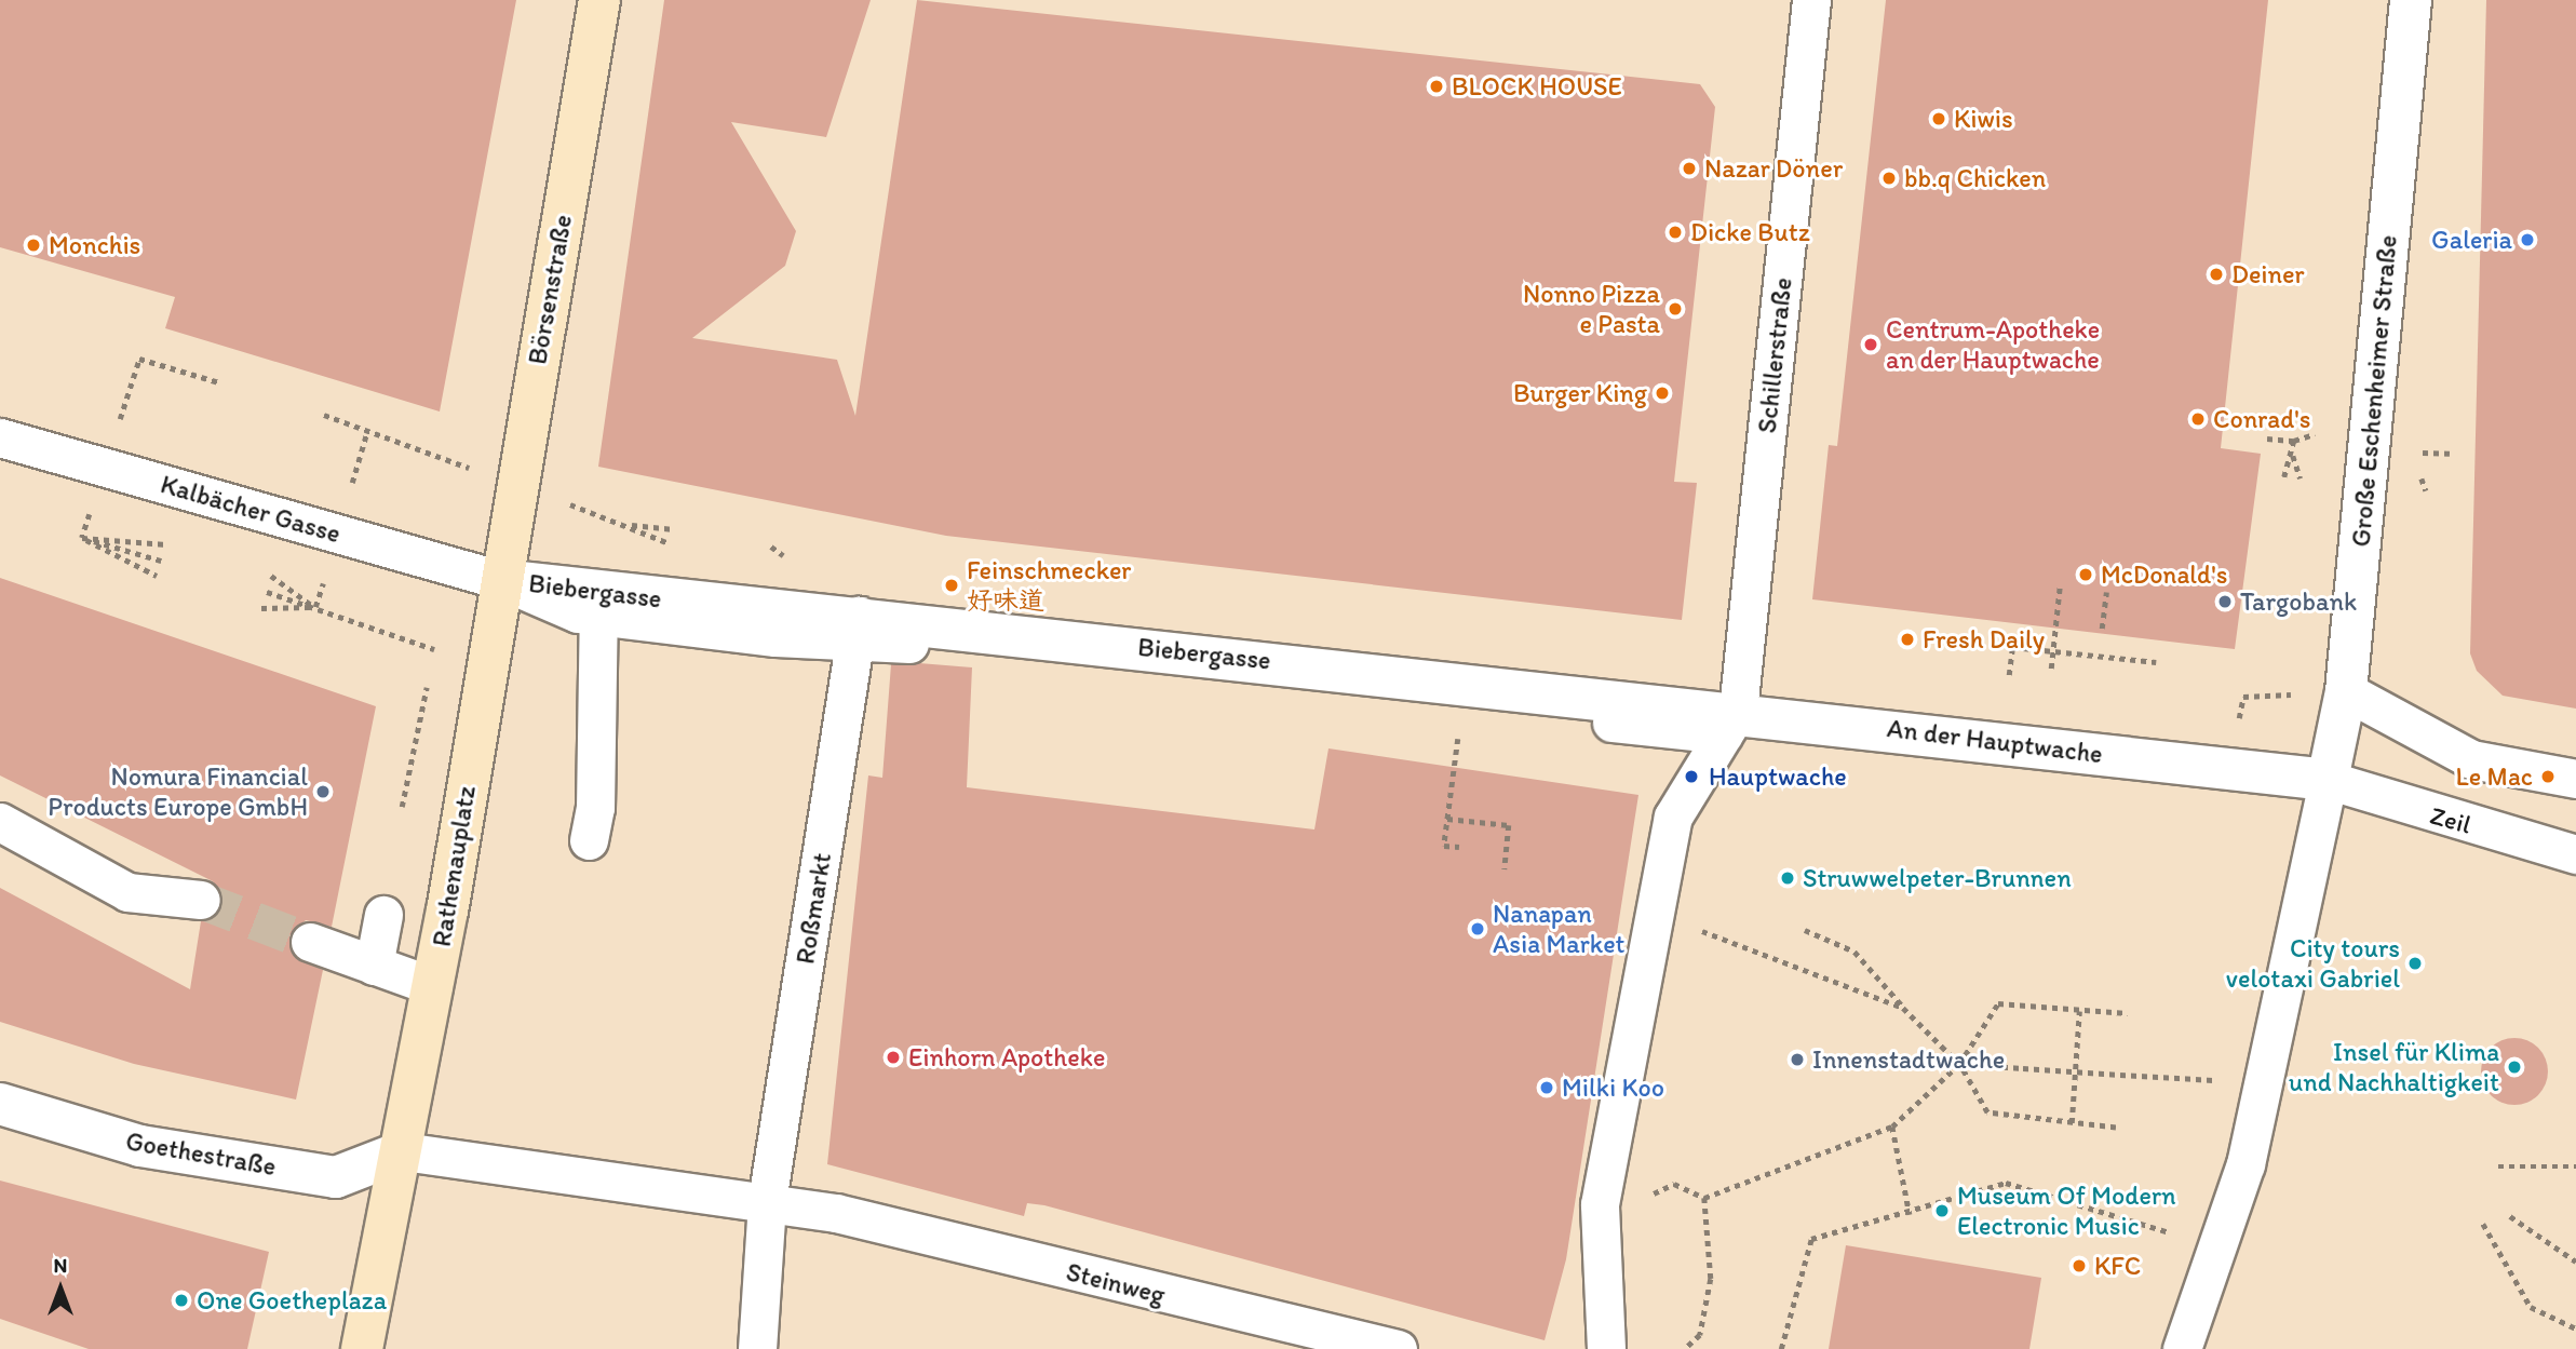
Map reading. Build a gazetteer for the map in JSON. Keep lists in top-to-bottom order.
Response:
{
  "streets": {
    "main road": ["Börsenstraße", "Rathenauplatz"],
    "street": [
      "Schillerstraße",
      "Große Eschenheimer Straße",
      "Kalbächer Gasse",
      "Biebergasse",
      "An der Hauptwache",
      "Zeil",
      "Roßmarkt",
      "Goethestraße",
      "Steinweg"
    ]
  },
  "crossings": [
    ["Börsenstraße", "Kalbächer Gasse"],
    ["Börsenstraße", "Biebergasse"],
    ["Börsenstraße", "Rathenauplatz"],
    ["Schillerstraße", "Biebergasse"],
    ["Schillerstraße", "An der Hauptwache"],
    ["Große Eschenheimer Straße", "An der Hauptwache"],
    ["Große Eschenheimer Straße", "Zeil"],
    ["Kalbächer Gasse", "Biebergasse"],
    ["Kalbächer Gasse", "Rathenauplatz"],
    ["Biebergasse", "An der Hauptwache"],
    ["Biebergasse", "Rathenauplatz"],
    ["Biebergasse", "Roßmarkt"],
    ["An der Hauptwache", "Zeil"],
    ["Rathenauplatz", "Goethestraße"],
    ["Roßmarkt", "Steinweg"]
  ],
  "places": [
    "BLOCK HOUSE",
    "Kiwis",
    "Nazar Döner",
    "bb.q Chicken",
    "Dicke Butz",
    "Galeria",
    "Monchis",
    "Deiner",
    "Nonno Pizza e Pasta",
    "Centrum-Apotheke an der Hauptwache",
    "Burger King",
    "Conrad's",
    "McDonald's",
    "Feinschmecker 好味道",
    "Targobank",
    "Fresh Daily",
    "Hauptwache",
    "Le Mac",
    "Nomura Financial Products Europe GmbH",
    "Struwwelpeter-Brunnen",
    "Nanapan Asia Market",
    "City tours velotaxi Gabriel",
    "Einhorn Apotheke",
    "Innenstadtwache",
    "Insel für Klima und Nachhaltigkeit",
    "Milki Koo",
    "Museum Of Modern Electronic Music",
    "KFC",
    "One Goetheplaza"
  ],
  "north": "top"
}
